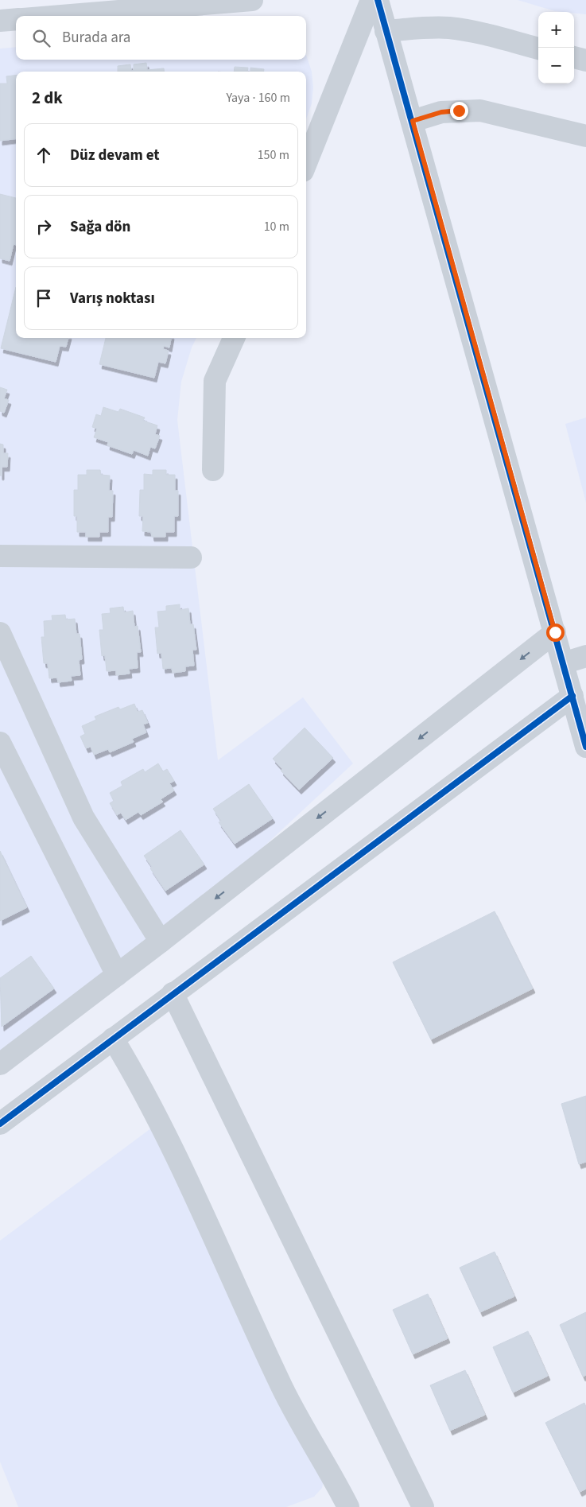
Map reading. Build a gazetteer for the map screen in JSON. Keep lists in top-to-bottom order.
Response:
{
  "page": {
    "map_buttons": ["+", "−"],
    "search": "Burada ara",
    "heading": ["2 dk", "Yaya · 160 m"],
    "list": [
      ["Düz devam et", "150 m"],
      ["Sağa dön", "10 m"],
      "Varış noktası"
    ]
  }
}
